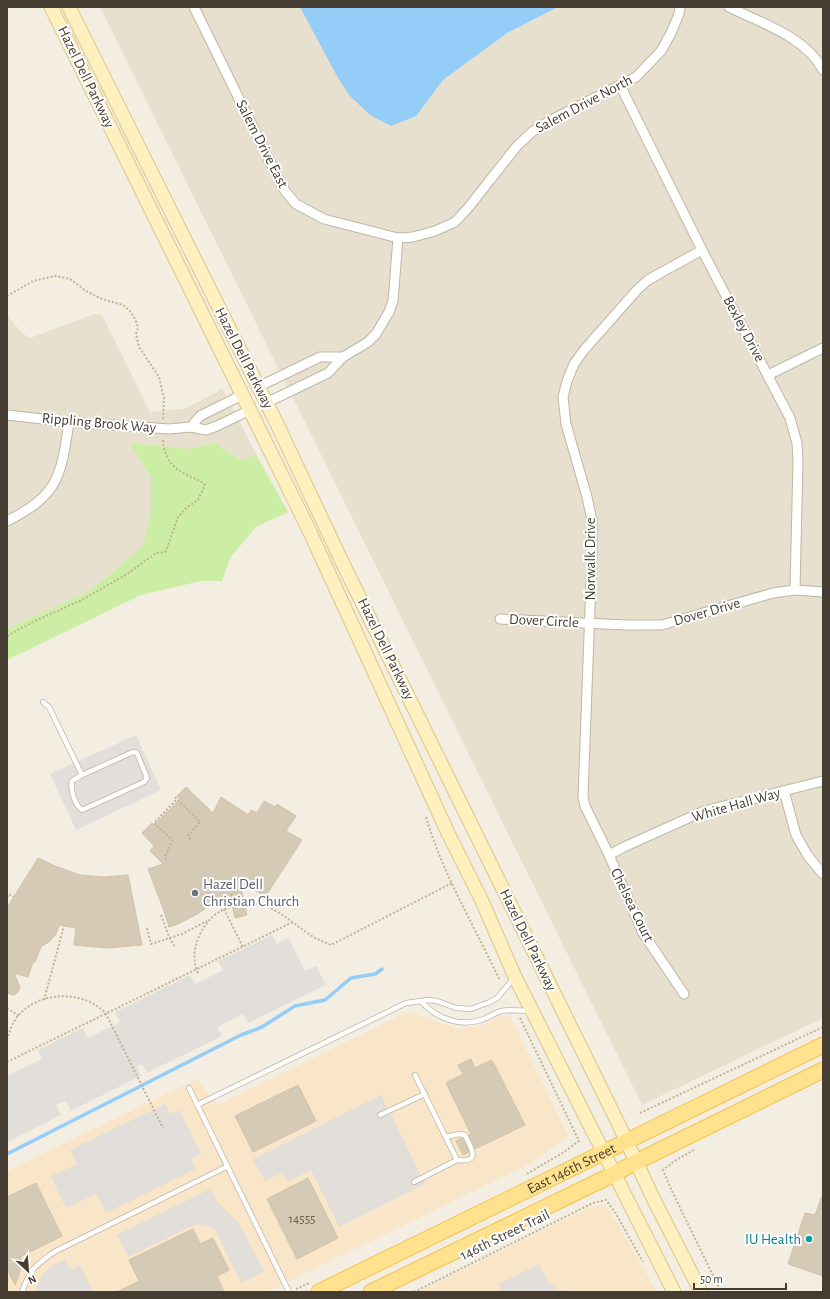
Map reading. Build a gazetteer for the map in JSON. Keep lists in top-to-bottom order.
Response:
{
  "streets": {
    "main road": ["Hazel Dell Parkway", "East 146th Street"],
    "street": [
      "Salem Drive North",
      "Salem Drive East",
      "Bexley Drive",
      "Rippling Brook Way",
      "Norwalk Drive",
      "Dover Drive",
      "Dover Circle",
      "White Hall Way",
      "Chelsea Court"
    ],
    "path": ["146th Street Trail"]
  },
  "crossings": [
    ["Hazel Dell Parkway", "Rippling Brook Way"],
    ["Hazel Dell Parkway", "East 146th Street"],
    ["Salem Drive North", "Salem Drive East"],
    ["Salem Drive North", "Bexley Drive"],
    ["Salem Drive North", "Rippling Brook Way"],
    ["Salem Drive East", "Rippling Brook Way"],
    ["Bexley Drive", "Norwalk Drive"],
    ["Bexley Drive", "Dover Drive"],
    ["Norwalk Drive", "Dover Drive"],
    ["Norwalk Drive", "Dover Circle"],
    ["Norwalk Drive", "White Hall Way"],
    ["Norwalk Drive", "Chelsea Court"],
    ["Dover Drive", "Dover Circle"],
    ["White Hall Way", "Chelsea Court"]
  ],
  "places": ["Hazel Dell Christian Church", "IU Health"],
  "house_numbers": ["14555"],
  "scale_bar": "50 m",
  "north": "bottom right"
}
